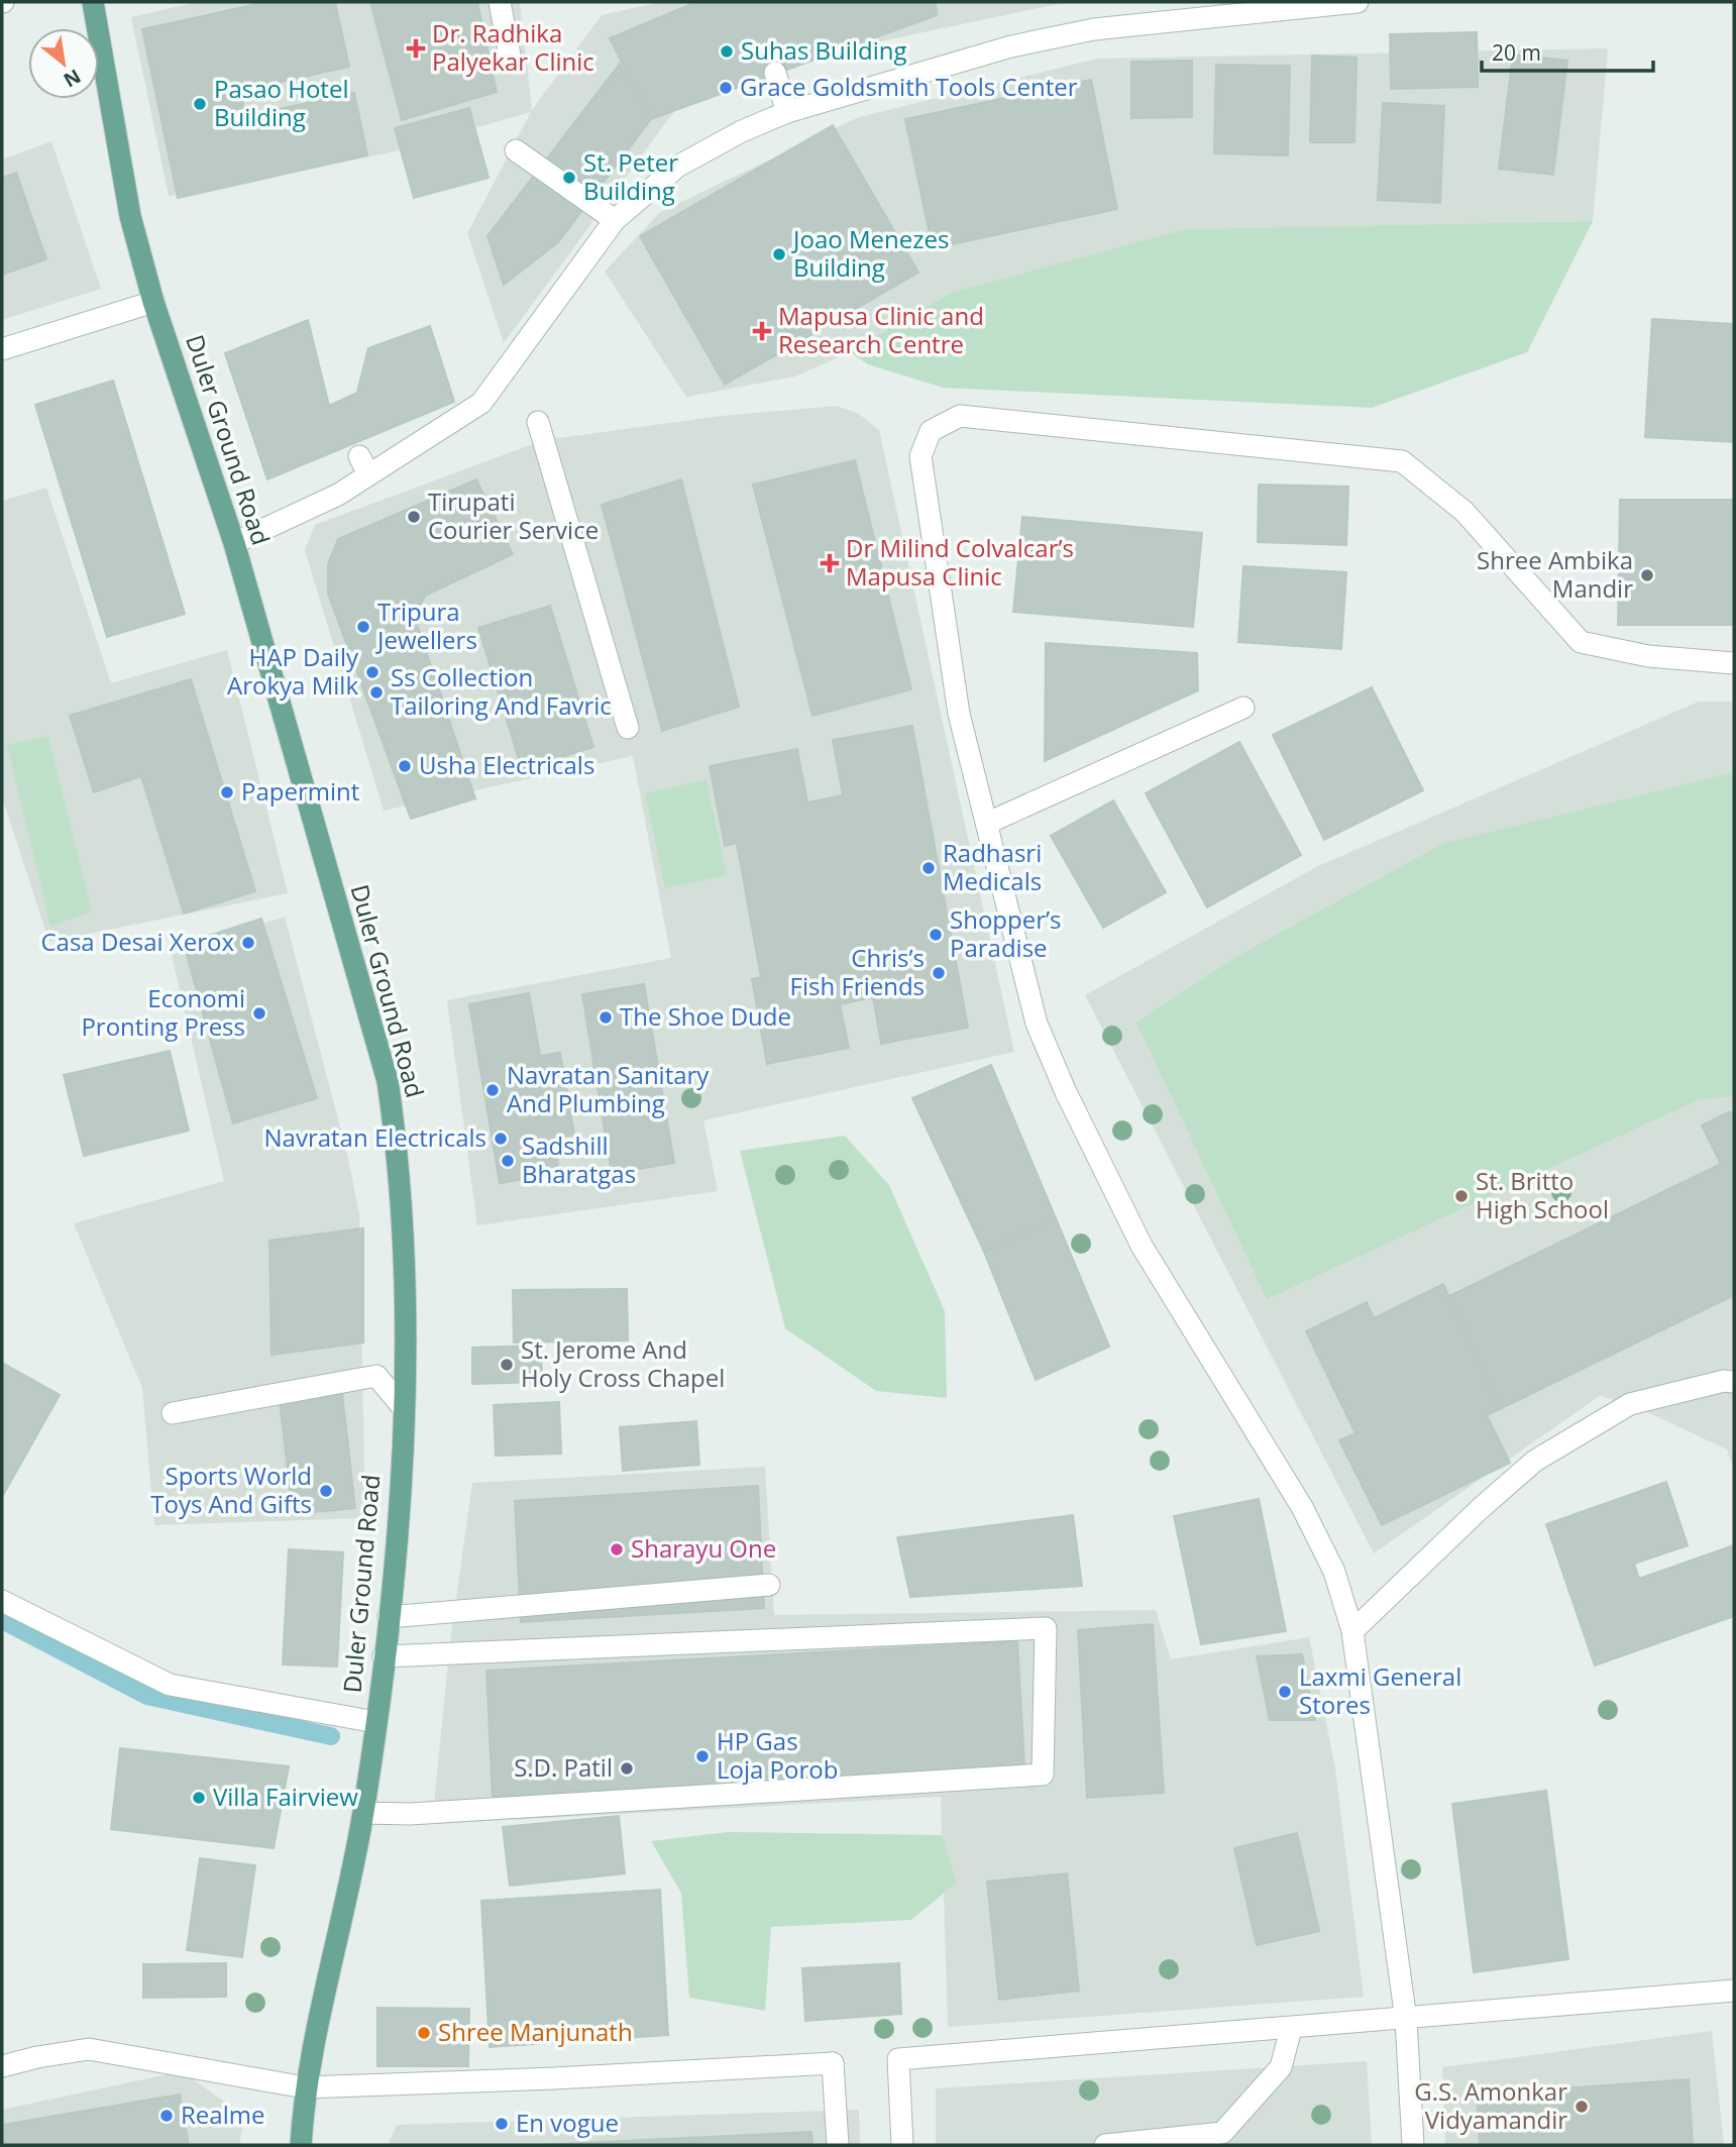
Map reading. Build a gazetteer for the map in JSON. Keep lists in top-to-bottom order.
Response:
{
  "streets": {
    "main road": ["Duler Ground Road"]
  },
  "places": {
    "health": ["Dr. Radhika Palyekar Clinic", "Mapusa Clinic and Research Centre", "Dr Milind Colvalcar’s Mapusa Clinic"],
    "other": [
      "Suhas Building",
      "Grace Goldsmith Tools Center",
      "Pasao Hotel Building",
      "St. Peter Building",
      "Joao Menezes Building",
      "Tirupati Courier Service",
      "Shree Ambika Mandir",
      "Tripura Jewellers",
      "HAP Daily Arokya Milk",
      "Ss Collection Tailoring And Favric",
      "Usha Electricals",
      "Papermint",
      "Radhasri Medicals",
      "Shopper’s Paradise",
      "Casa Desai Xerox",
      "Chris’s Fish Friends",
      "Economi Pronting Press",
      "The Shoe Dude",
      "Navratan Sanitary And Plumbing",
      "Navratan Electricals",
      "Sadshill Bharatgas",
      "St. Britto High School",
      "St. Jerome And Holy Cross Chapel",
      "Sports World Toys And Gifts",
      "Sharayu One",
      "Laxmi General Stores",
      "HP Gas Loja Porob",
      "S.D. Patil",
      "Villa Fairview",
      "Shree Manjunath",
      "G.S. Amonkar Vidyamandir",
      "Realme",
      "En vogue"
    ]
  },
  "scale_bar": "20 m",
  "north": "bottom right"
}
